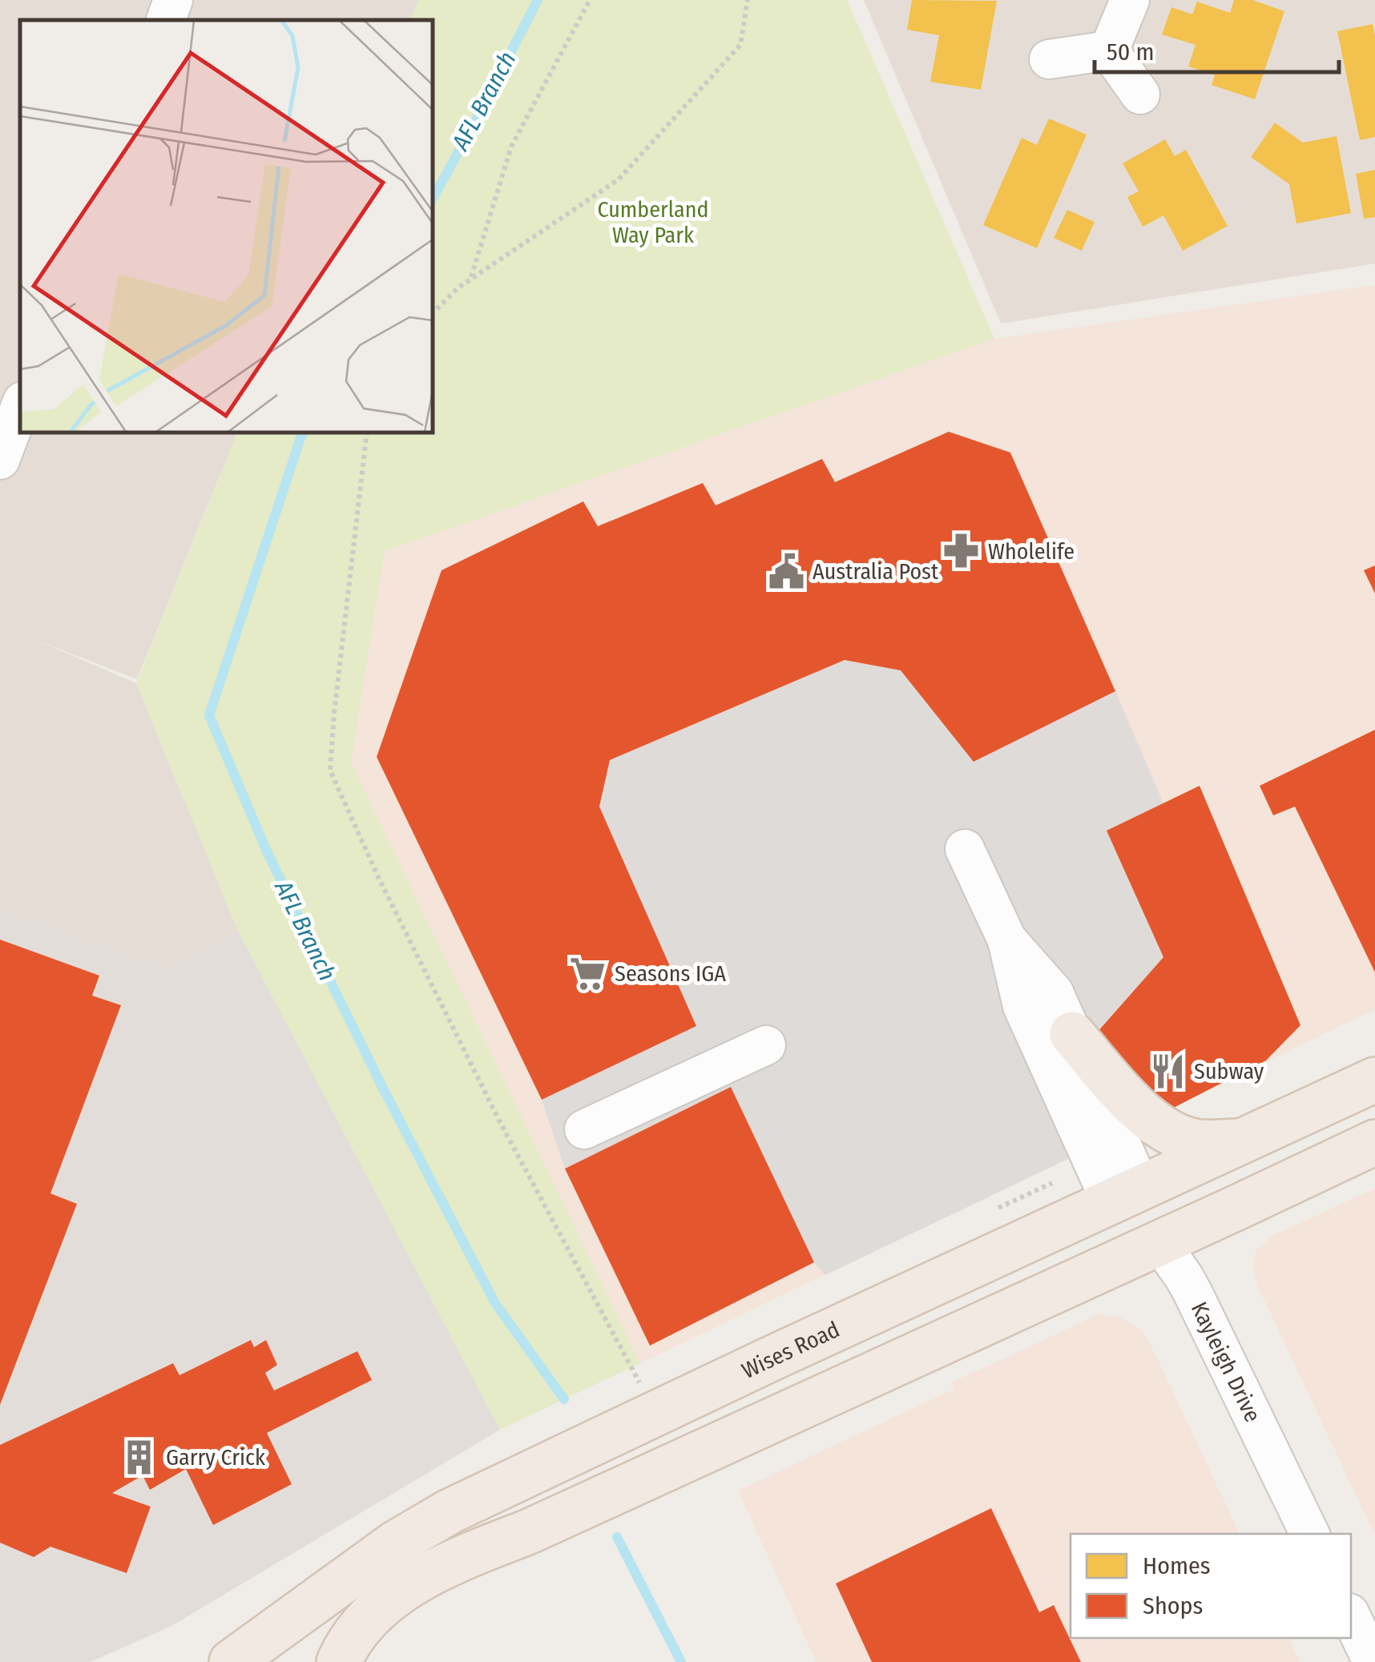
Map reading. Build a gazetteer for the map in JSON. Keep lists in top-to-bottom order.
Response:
{
  "streets": {
    "main road": ["Wises Road", "Kayleigh Drive"]
  },
  "crossings": [
    ["Wises Road", "Kayleigh Drive"]
  ],
  "water": ["AFL Branch"],
  "parks": ["Cumberland Way Park"],
  "places": {
    "pharmacy": ["Wholelife"],
    "public building": ["Australia Post"],
    "supermarket": ["Seasons IGA"],
    "restaurant": ["Subway"],
    "building": ["Garry Crick"]
  },
  "legend": ["Homes", "Shops"],
  "scale_bar": "50 m"
}
